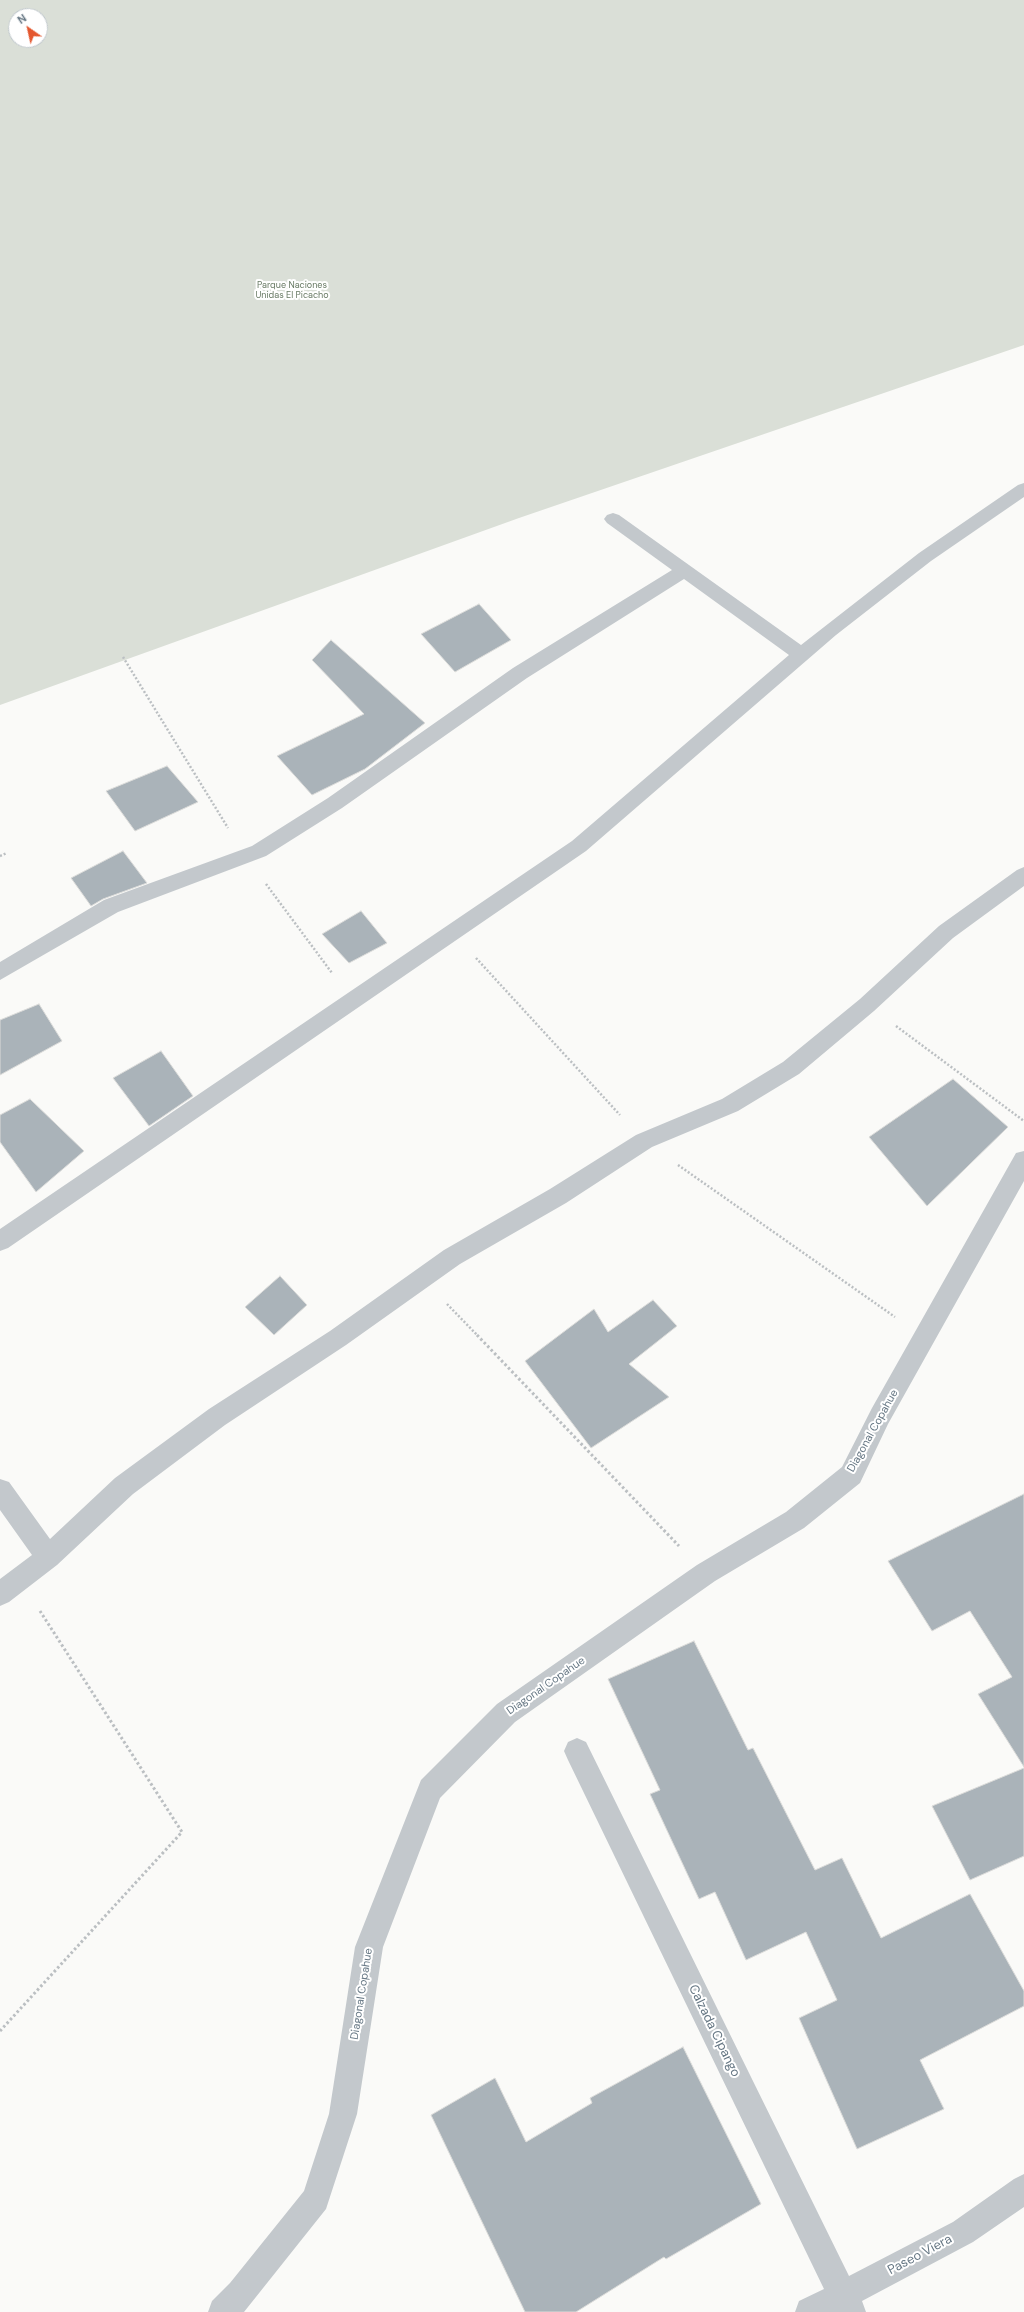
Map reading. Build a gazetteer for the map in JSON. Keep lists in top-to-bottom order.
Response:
{
  "streets": {
    "street": ["Diagonal Copahue", "Calzada Cipango", "Paseo Viera"]
  },
  "crossings": [
    ["Calzada Cipango", "Paseo Viera"]
  ],
  "parks": ["Parque Naciones Unidas El Picacho"],
  "north": "top left"
}
